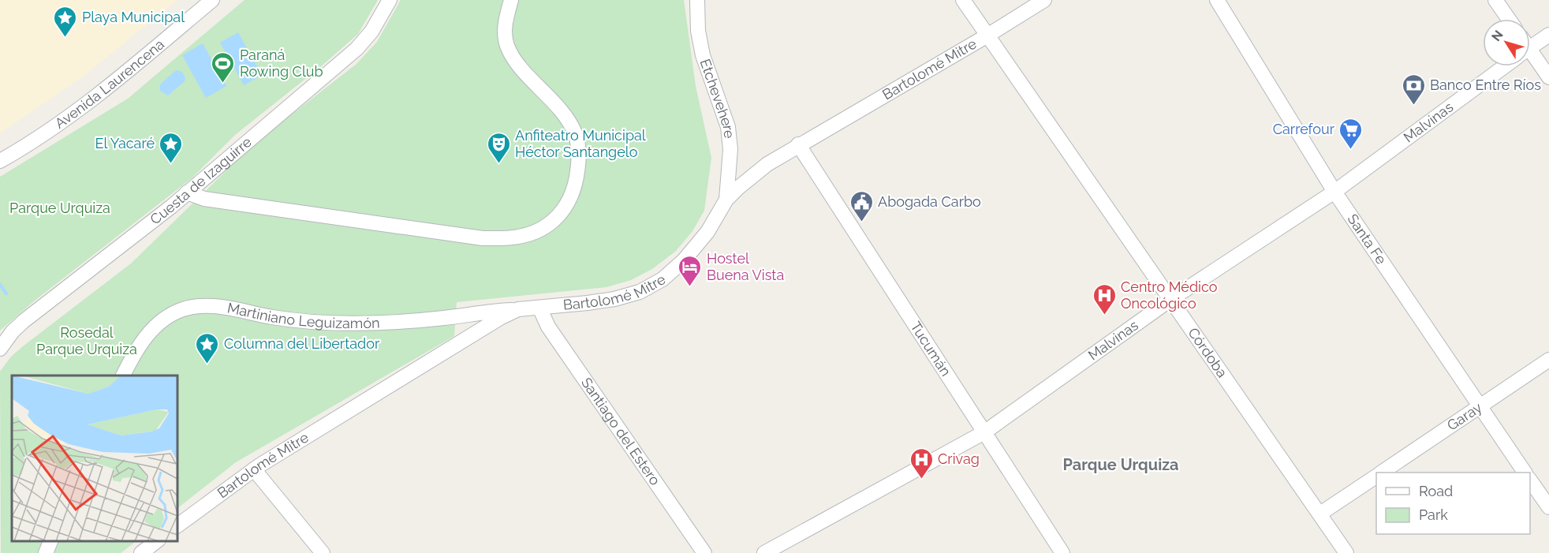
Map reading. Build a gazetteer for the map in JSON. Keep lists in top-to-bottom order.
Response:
{
  "streets": {
    "street": [
      "Bartolomé Mitre",
      "Avenida Laurencena",
      "Etchevehere",
      "Malvinas",
      "Cuesta de Izaguirre",
      "Santa Fe",
      "Martiniano Leguizamón",
      "Tucumán",
      "Córdoba",
      "Garay",
      "Santiago del Estero"
    ]
  },
  "crossings": [
    ["Bartolomé Mitre", "Etchevehere"],
    ["Bartolomé Mitre", "Martiniano Leguizamón"],
    ["Bartolomé Mitre", "Tucumán"],
    ["Bartolomé Mitre", "Córdoba"],
    ["Bartolomé Mitre", "Santiago del Estero"],
    ["Malvinas", "Santa Fe"],
    ["Malvinas", "Tucumán"],
    ["Malvinas", "Córdoba"],
    ["Santa Fe", "Garay"],
    ["Córdoba", "Garay"]
  ],
  "districts": ["Parque Urquiza"],
  "parks": ["Parque Urquiza", "Rosedal Parque Urquiza"],
  "places": {
    "place": ["Playa Municipal", "El Yacaré", "Columna del Libertador"],
    "sports": ["Paraná Rowing Club"],
    "bank": ["Banco Entre Ríos"],
    "supermarket": ["Carrefour"],
    "theatre": ["Anfiteatro Municipal Héctor Santangelo"],
    "public building": ["Abogada Carbo"],
    "hotel": ["Hostel Buena Vista"],
    "hospital": ["Centro Médico Oncológico", "Crivag"]
  },
  "legend": ["Road", "Park"],
  "north": "top left"
}
